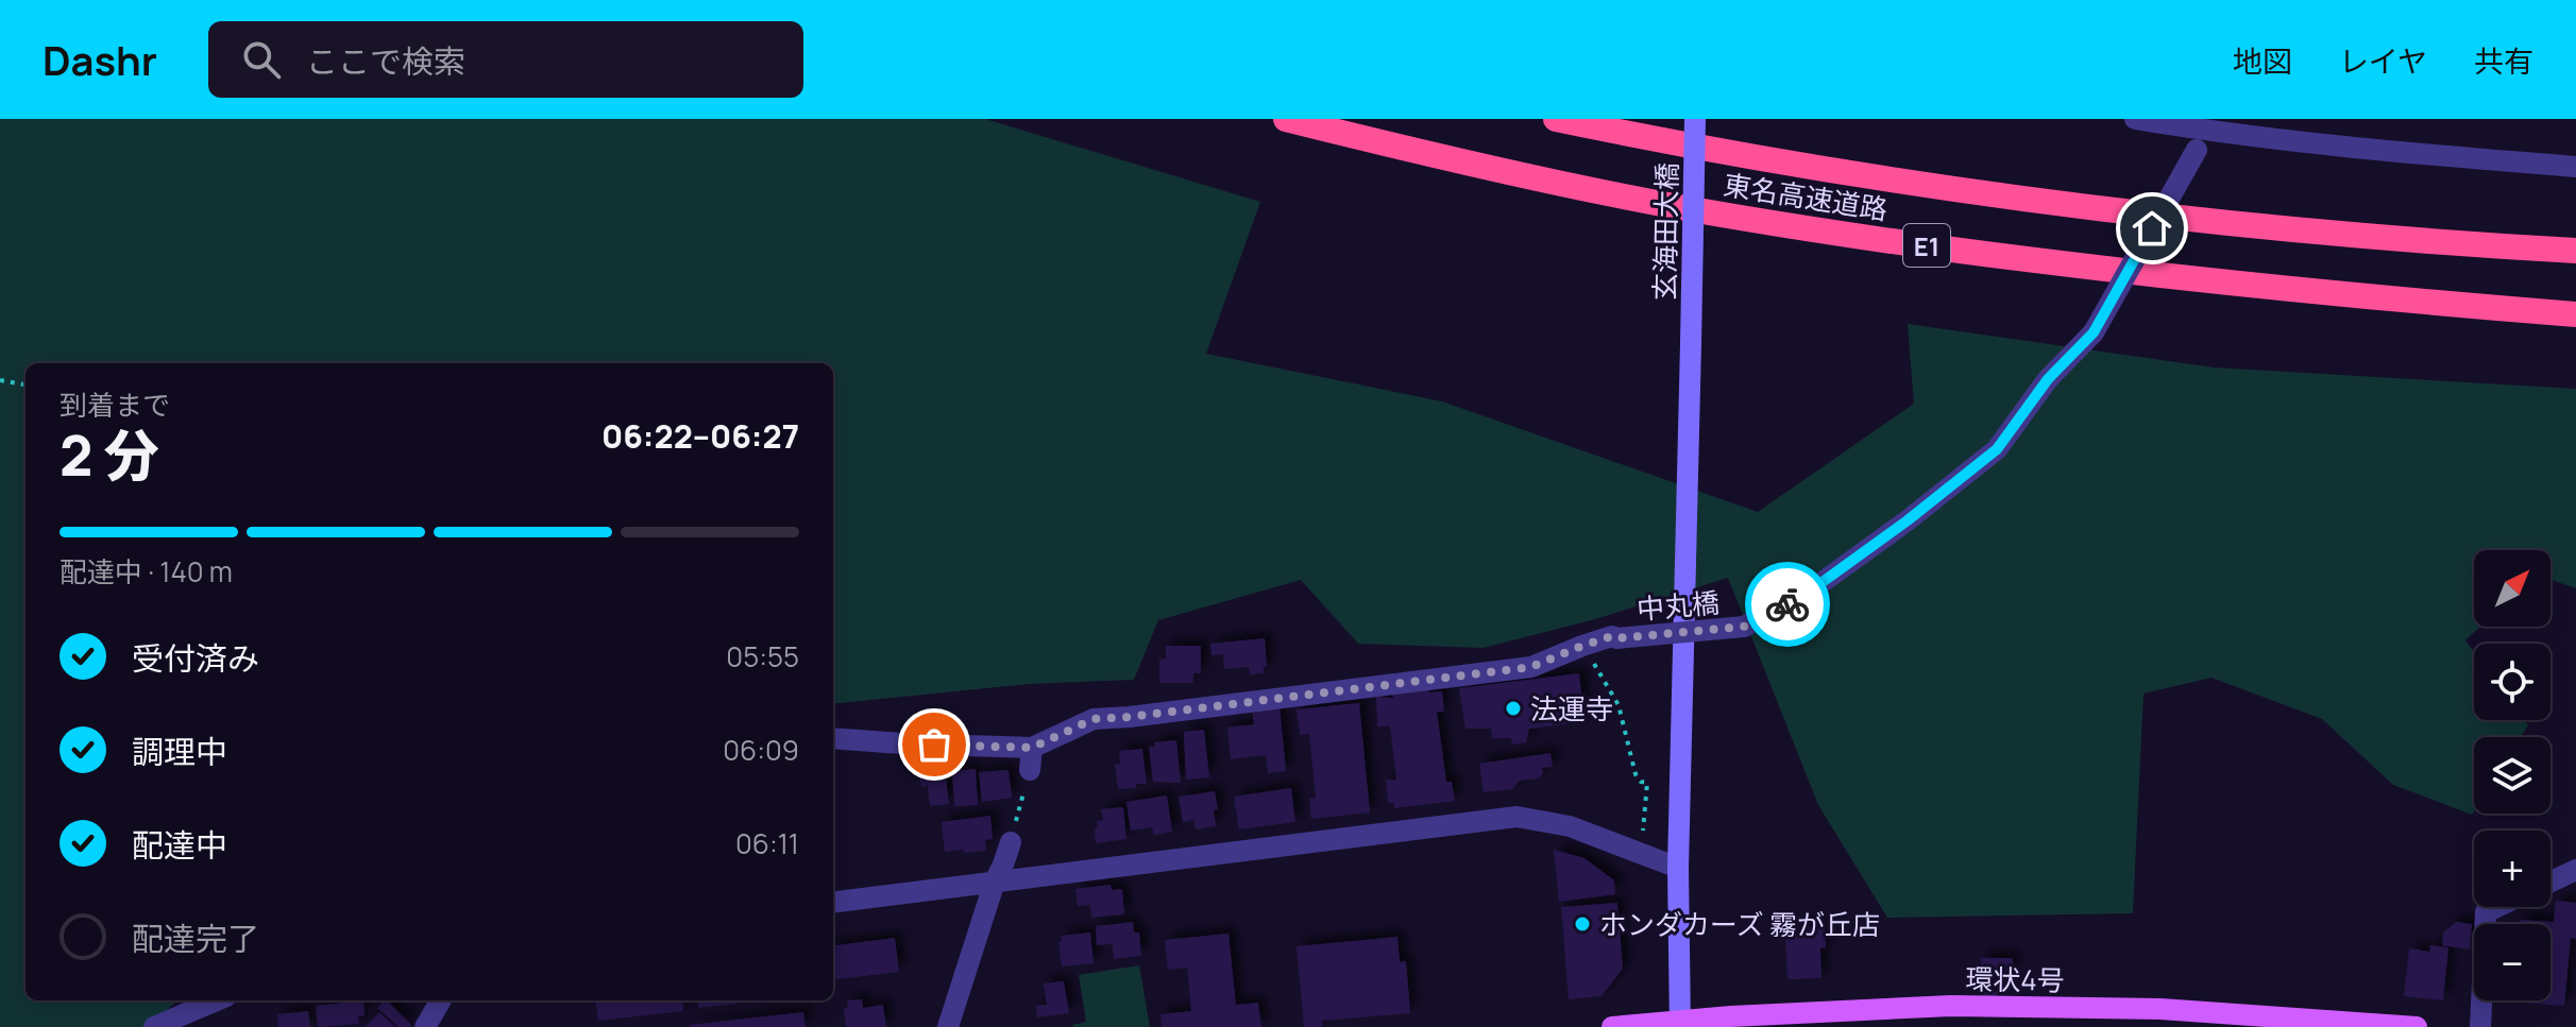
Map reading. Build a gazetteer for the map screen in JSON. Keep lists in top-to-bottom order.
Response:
{
  "streets": {
    "highway": ["東名高速道路", "E1"],
    "main road": ["環状4号"],
    "street": ["玄海田大橋", "中丸橋"]
  },
  "crossings": [
    ["玄海田大橋", "環状4号"]
  ],
  "places": ["法運寺", "ホンダカーズ 霧が丘店"],
  "north": "top right",
  "page": {
    "header": "Dashr",
    "search": "ここで検索",
    "nav": ["地図", "レイヤ", "共有"],
    "heading": ["2 分", "到着まで", "06:22–06:27"],
    "bar": "配達中 · 140 m",
    "map_buttons": ["+", "−"],
    "list": [
      ["受付済み", "05:55"],
      ["調理中", "06:09"],
      ["配達中", "06:11"],
      "配達完了"
    ]
  }
}
